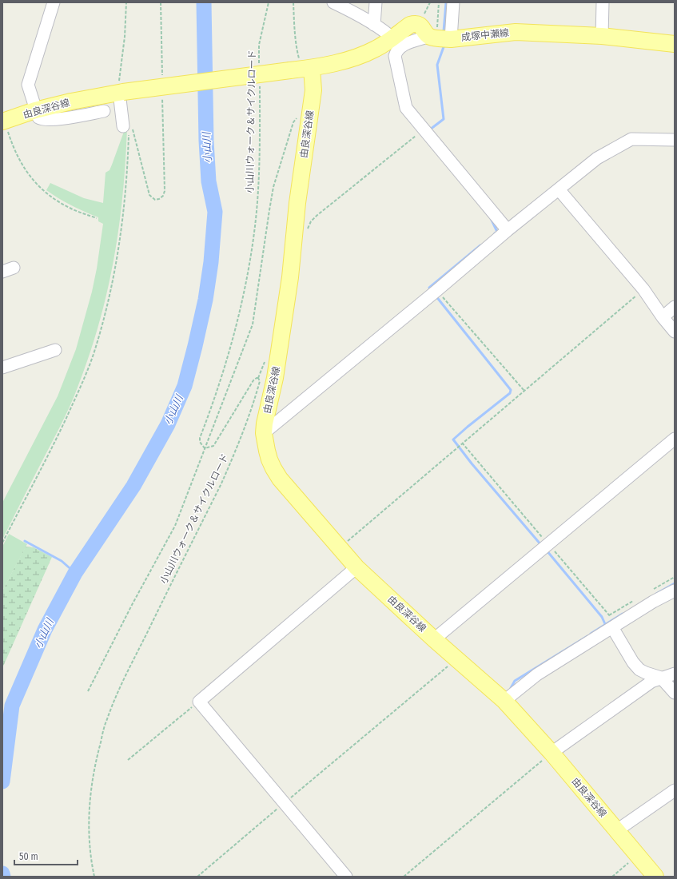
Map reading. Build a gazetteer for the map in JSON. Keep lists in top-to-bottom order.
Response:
{
  "streets": {
    "main road": ["成塚中瀬線", "由良深谷線"],
    "path": ["小山川ウォーク＆サイクルロード"]
  },
  "water": ["小山川"],
  "scale_bar": "50 m"
}
